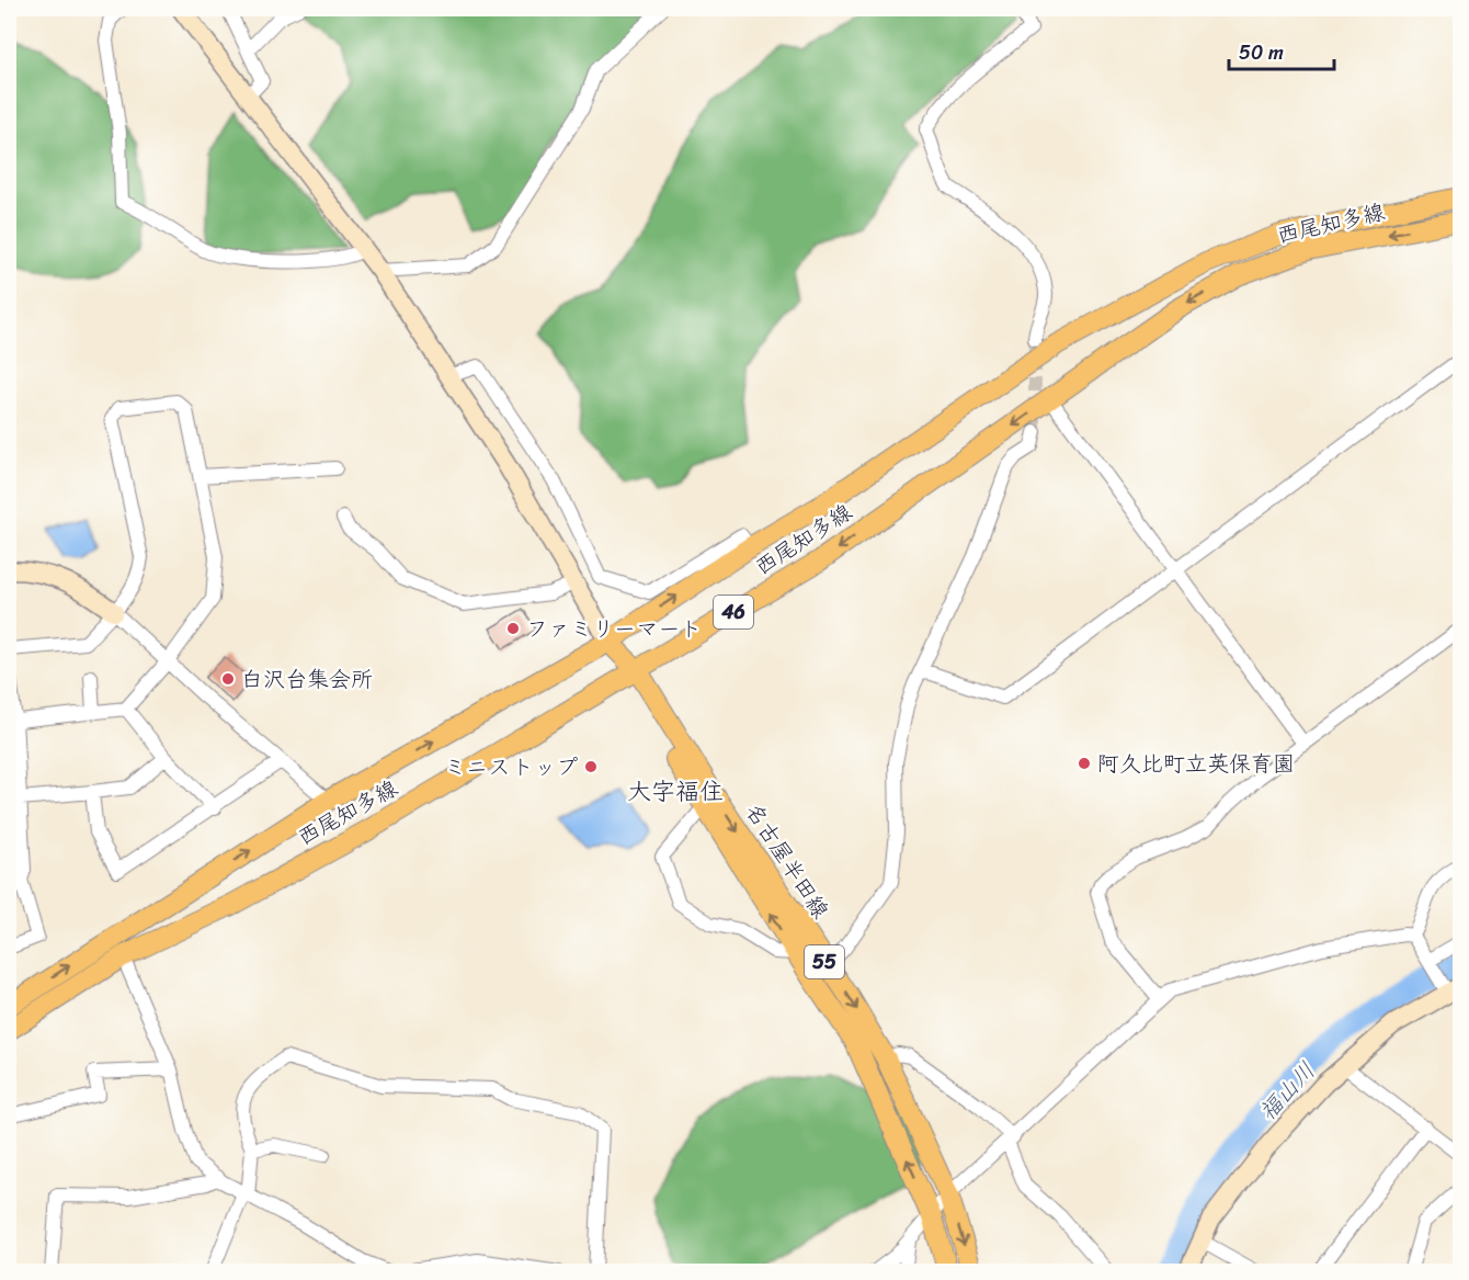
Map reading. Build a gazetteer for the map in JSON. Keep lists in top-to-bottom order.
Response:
{
  "streets": {
    "main road": [
      "西尾知多線",
      "46",
      "名古屋半田線",
      "55"
    ]
  },
  "crossings": [
    ["西尾知多線", "名古屋半田線"]
  ],
  "districts": ["大字福住"],
  "water": ["福山川"],
  "places": [
    "ファミリーマート",
    "白沢台集会所",
    "阿久比町立英保育園",
    "ミニストップ"
  ],
  "scale_bar": "50 m"
}
